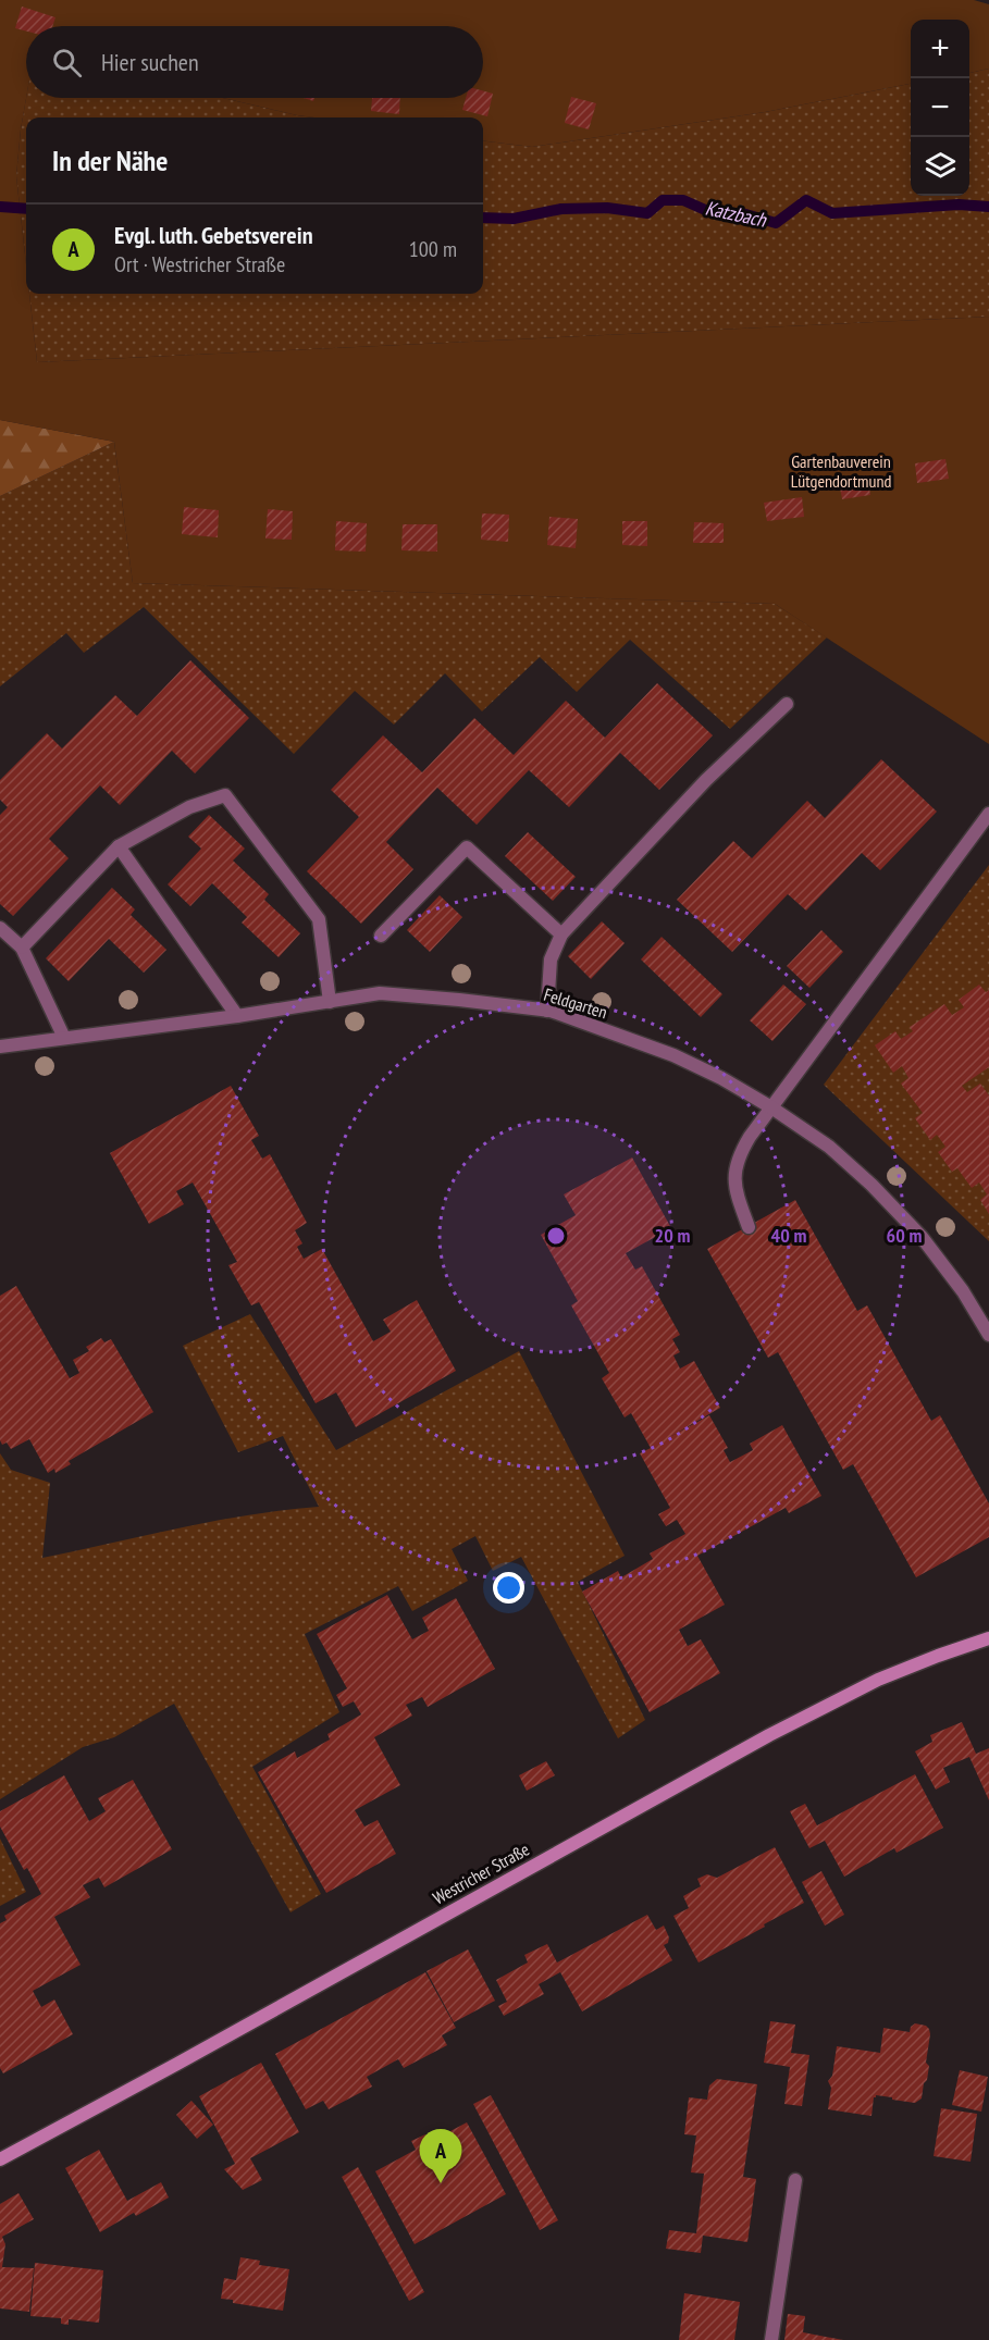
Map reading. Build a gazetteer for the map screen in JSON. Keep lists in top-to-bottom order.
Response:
{
  "streets": {
    "street": ["Feldgarten", "Westricher Straße"]
  },
  "water": ["Katzbach"],
  "parks": ["Gartenbauverein Lütgendortmund"],
  "page": {
    "map_buttons": ["+", "−"],
    "search": "Hier suchen",
    "heading": "In der Nähe",
    "list": [
      {
        "mark": "A",
        "name": "Evgl. luth. Gebetsverein",
        "note": "Ort · Westricher Straße",
        "value": "100 m"
      }
    ],
    "pins": "A"
  },
  "rings": ["20 m", "40 m", "60 m"]
}
